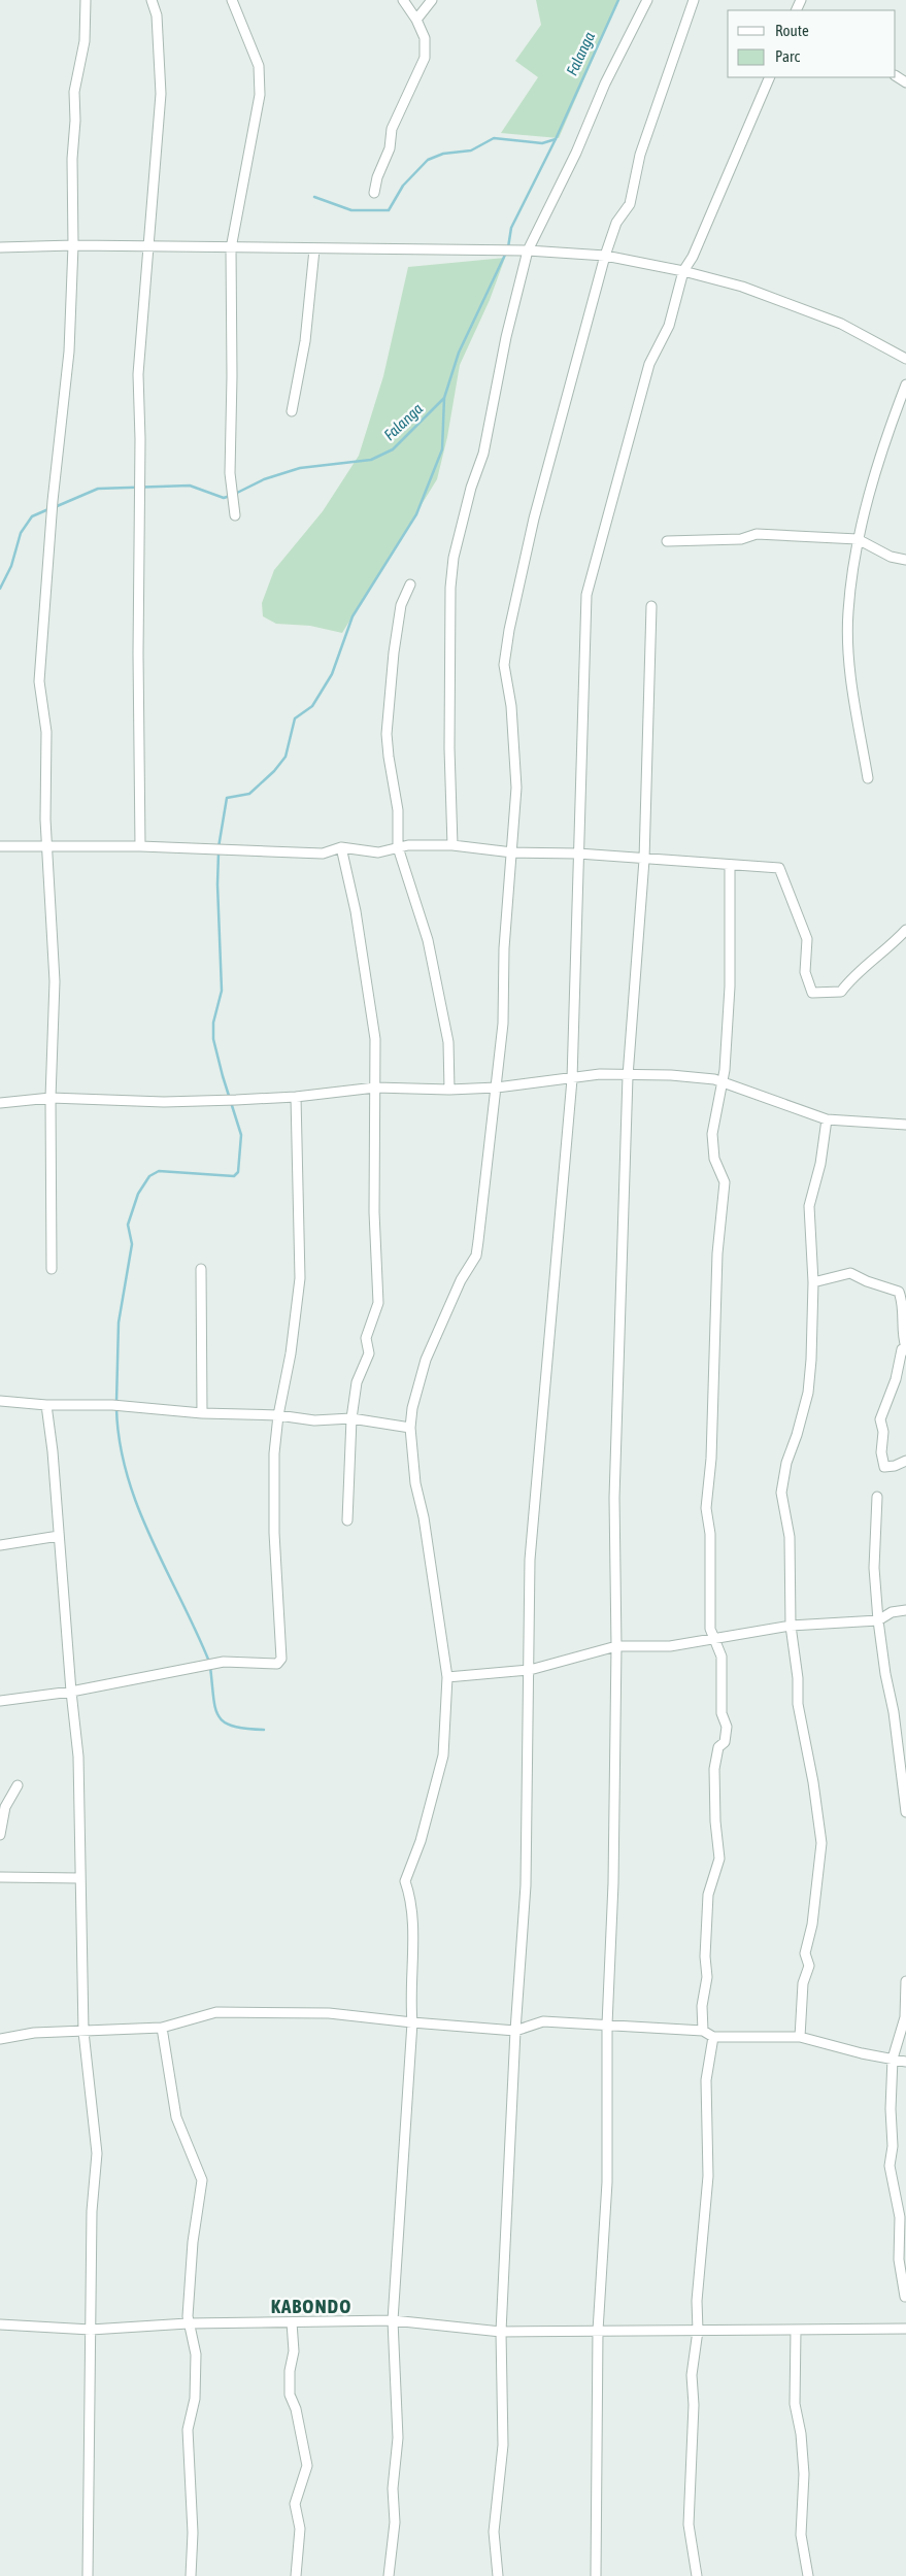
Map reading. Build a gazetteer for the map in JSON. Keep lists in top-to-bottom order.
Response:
{
  "districts": ["KABONDO"],
  "water": ["Falanga"],
  "legend": ["Route", "Parc"]
}
